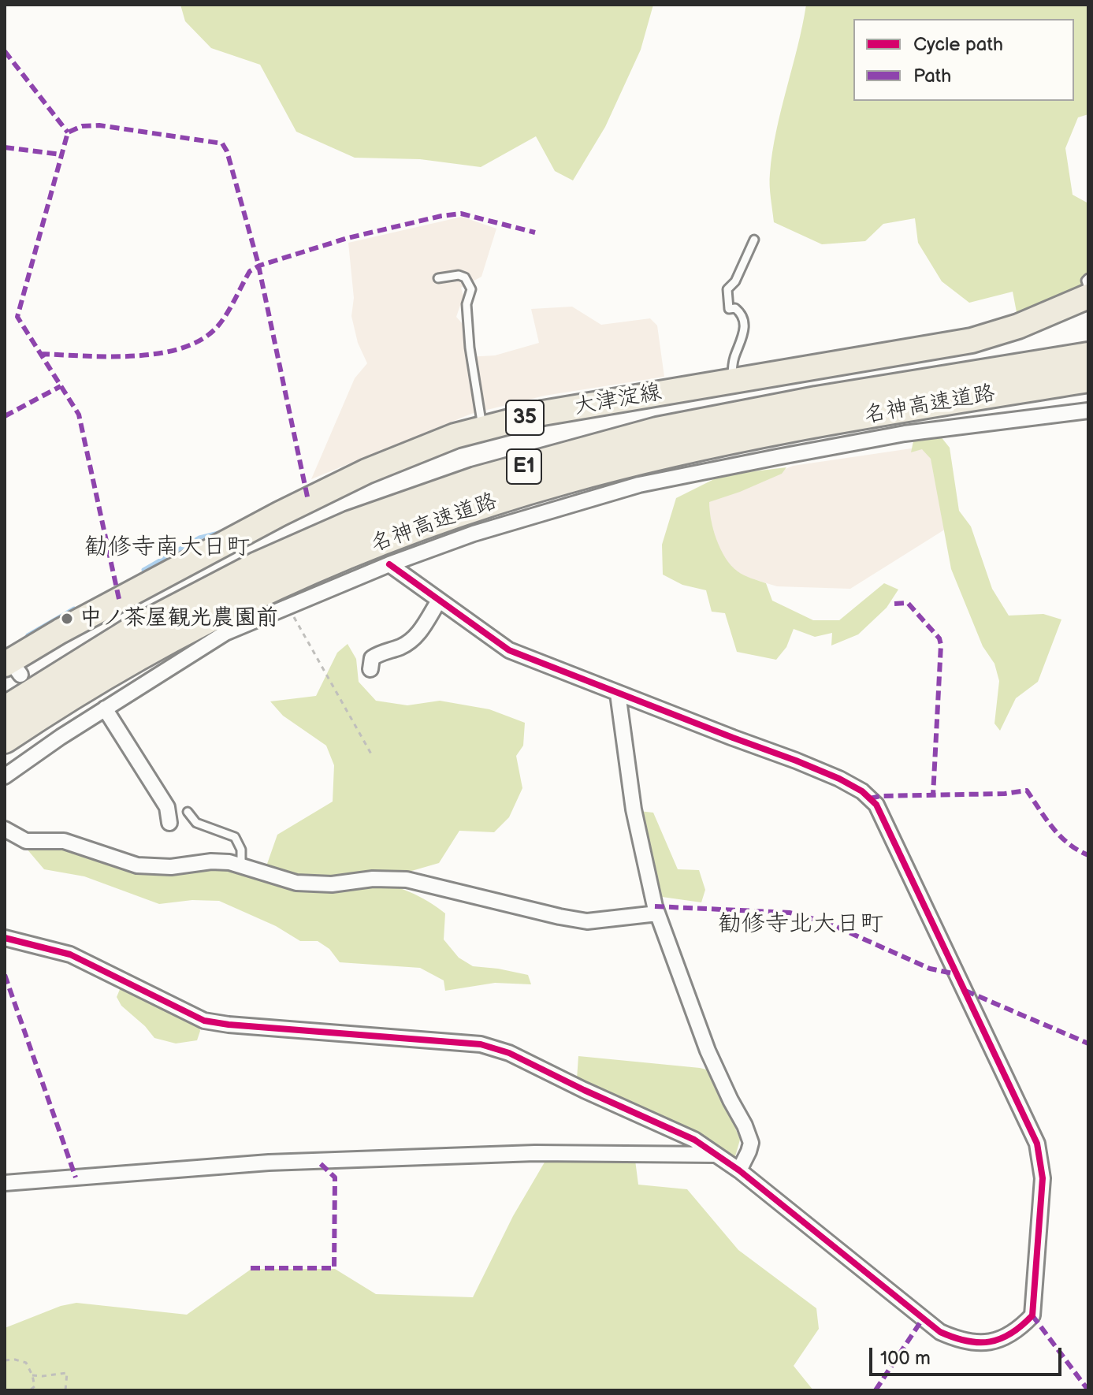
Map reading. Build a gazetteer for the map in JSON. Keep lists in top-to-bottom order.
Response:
{
  "streets": {
    "highway": ["名神高速道路", "E1"],
    "main road": ["大津淀線", "35"]
  },
  "districts": ["勧修寺南大日町", "勧修寺北大日町"],
  "places": ["中ノ茶屋観光農園前"],
  "legend": ["Cycle path", "Path"],
  "scale_bar": "100 m"
}
